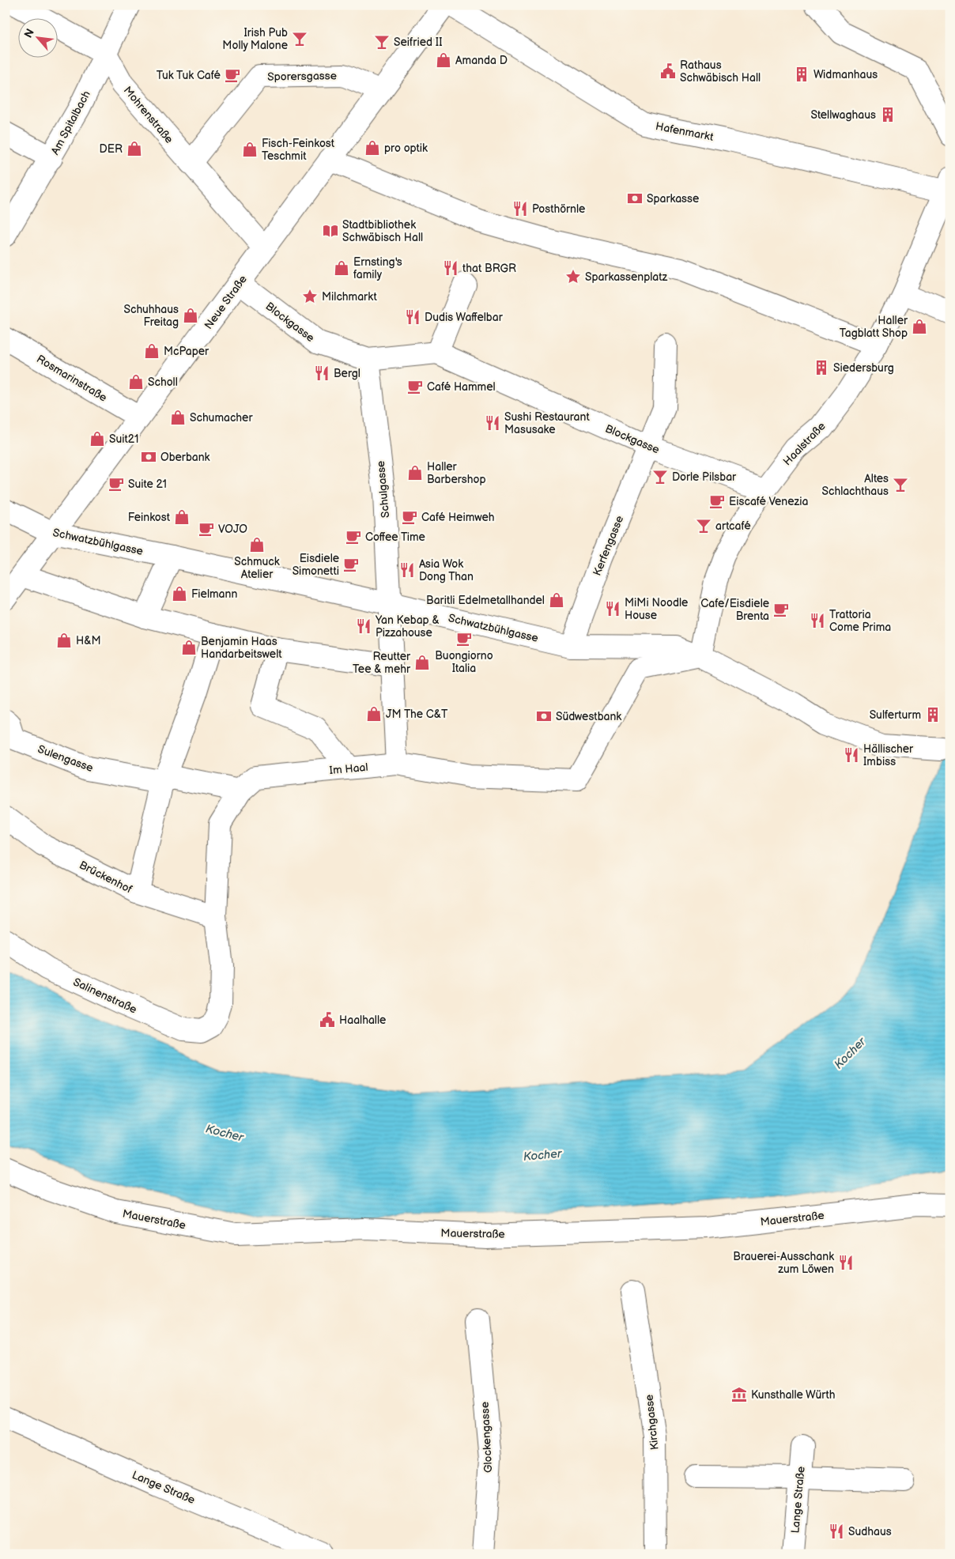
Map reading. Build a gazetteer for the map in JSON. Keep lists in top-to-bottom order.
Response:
{
  "streets": {
    "street": [
      "Sporersgasse",
      "Mohrenstraße",
      "Am Spitalbach",
      "Hafenmarkt",
      "Neue Straße",
      "Blockgasse",
      "Rosmarinstraße",
      "Haalstraße",
      "Schulgasse",
      "Schwatzbühlgasse",
      "Kerfengasse",
      "Sulengasse",
      "Im Haal",
      "Brückenhof",
      "Salinenstraße",
      "Mauerstraße",
      "Kirchgasse",
      "Glockengasse",
      "Lange Straße"
    ]
  },
  "crossings": [
    ["Sporersgasse", "Mohrenstraße"],
    ["Sporersgasse", "Neue Straße"],
    ["Mohrenstraße", "Am Spitalbach"],
    ["Mohrenstraße", "Neue Straße"],
    ["Hafenmarkt", "Haalstraße"],
    ["Neue Straße", "Blockgasse"],
    ["Neue Straße", "Rosmarinstraße"],
    ["Neue Straße", "Schwatzbühlgasse"],
    ["Blockgasse", "Haalstraße"],
    ["Blockgasse", "Schulgasse"],
    ["Blockgasse", "Kerfengasse"],
    ["Haalstraße", "Schwatzbühlgasse"],
    ["Haalstraße", "Im Haal"],
    ["Schulgasse", "Schwatzbühlgasse"],
    ["Schulgasse", "Im Haal"],
    ["Schwatzbühlgasse", "Kerfengasse"],
    ["Schwatzbühlgasse", "Im Haal"],
    ["Sulengasse", "Im Haal"],
    ["Im Haal", "Brückenhof"],
    ["Im Haal", "Salinenstraße"]
  ],
  "water": ["Kocher"],
  "places": {
    "bar": [
      "Irish Pub Molly Malone",
      "Seifried II",
      "Dorle Pilsbar",
      "Altes Schlachthaus",
      "artcafé"
    ],
    "shop": [
      "Amanda D",
      "pro optik",
      "DER",
      "Fisch-Feinkost Teschmit",
      "Ernsting's family",
      "Schuhhaus Freitag",
      "Haller Tagblatt Shop",
      "McPaper",
      "Scholl",
      "Schumacher",
      "Suit21",
      "Haller Barbershop",
      "Feinkost",
      "Schmuck Atelier",
      "Fielmann",
      "Baritli Edelmetallhandel",
      "H&M",
      "Benjamin Haas Handarbeitswelt",
      "Reutter Tee & mehr",
      "JM The C&T"
    ],
    "public building": ["Rathaus Schwäbisch Hall", "Haalhalle"],
    "building": [
      "Widmanhaus",
      "Stellwaghaus",
      "Siedersburg",
      "Sulferturm"
    ],
    "cafe": [
      "Tuk Tuk Café",
      "Café Hammel",
      "Suite 21",
      "Eiscafé Venezia",
      "Café Heimweh",
      "VOJO",
      "Coffee Time",
      "Eisdiele Simonetti",
      "Cafe/Eisdiele Brenta",
      "Buongiorno Italia"
    ],
    "bank": ["Sparkasse", "Oberbank", "Südwestbank"],
    "restaurant": [
      "Posthörnle",
      "that BRGR",
      "Dudis Waffelbar",
      "Bergl",
      "Sushi Restaurant Masusake",
      "Asia Wok Dong Than",
      "MiMi Noodle House",
      "Trattoria Come Prima",
      "Yan Kebap & Pizzahouse",
      "Hällischer Imbiss",
      "Brauerei-Ausschank zum Löwen",
      "Sudhaus"
    ],
    "library": ["Stadtbibliothek Schwäbisch Hall"],
    "place": ["Sparkassenplatz", "Milchmarkt"],
    "museum": ["Kunsthalle Würth"]
  },
  "north": "top left"
}
